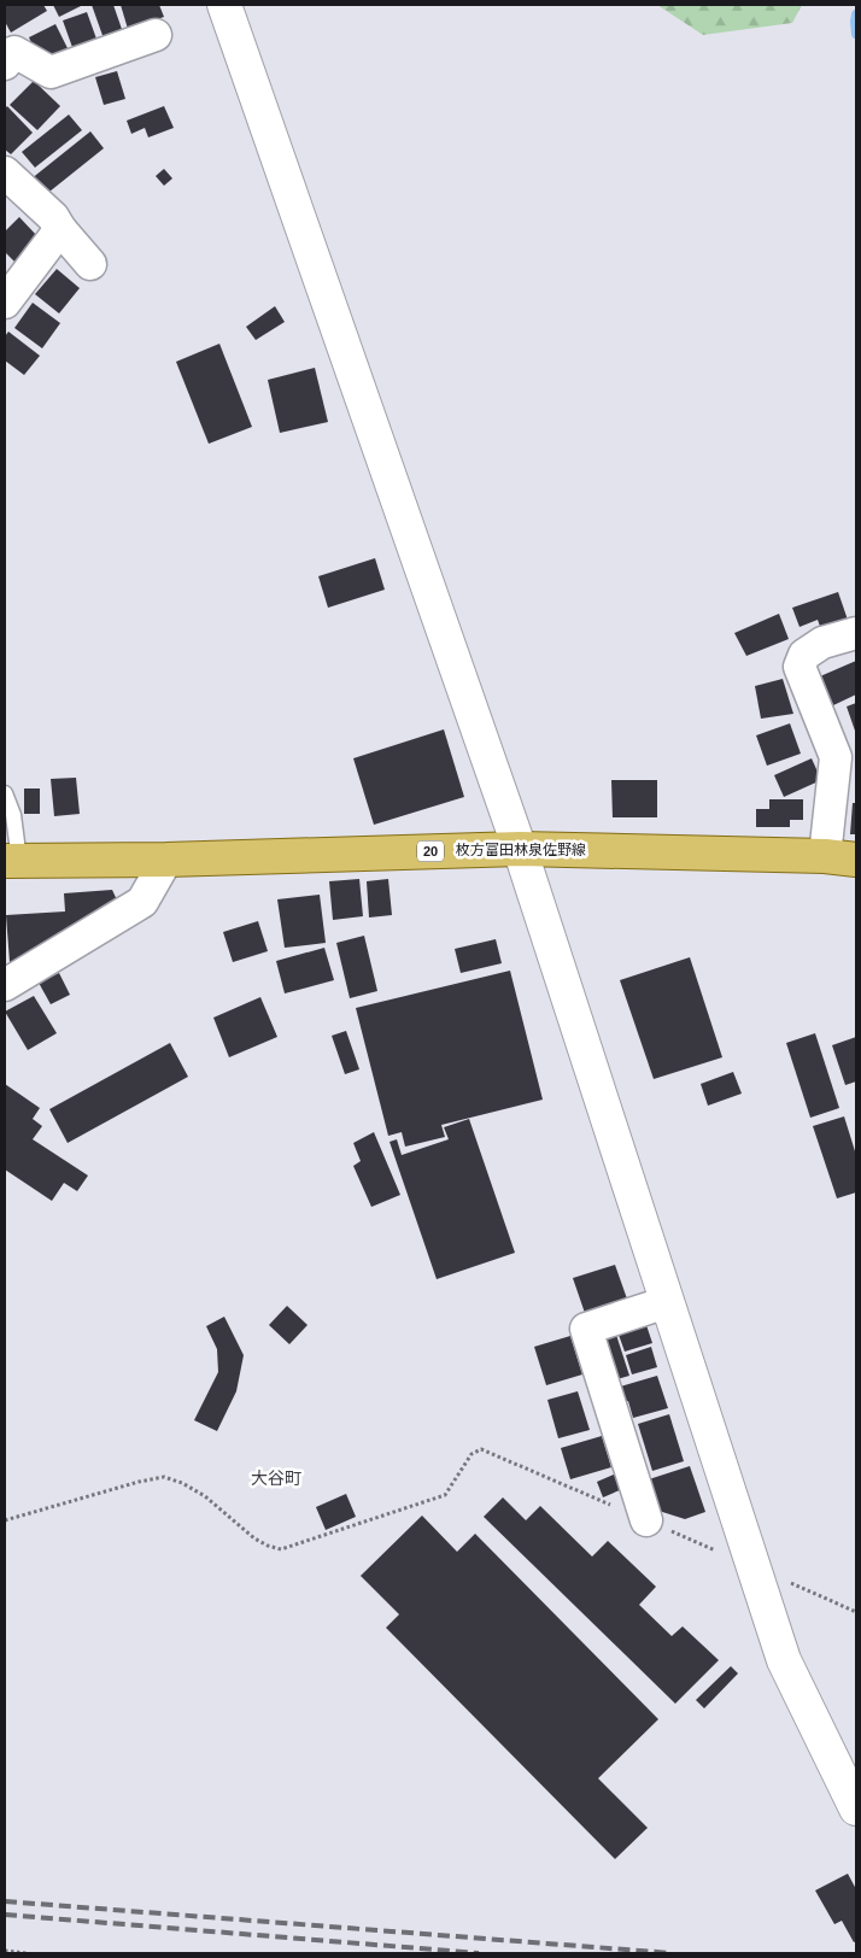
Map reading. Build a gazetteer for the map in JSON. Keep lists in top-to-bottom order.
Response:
{
  "streets": {
    "main road": ["枚方富田林泉佐野線", "20"]
  },
  "districts": ["大谷町"]
}
